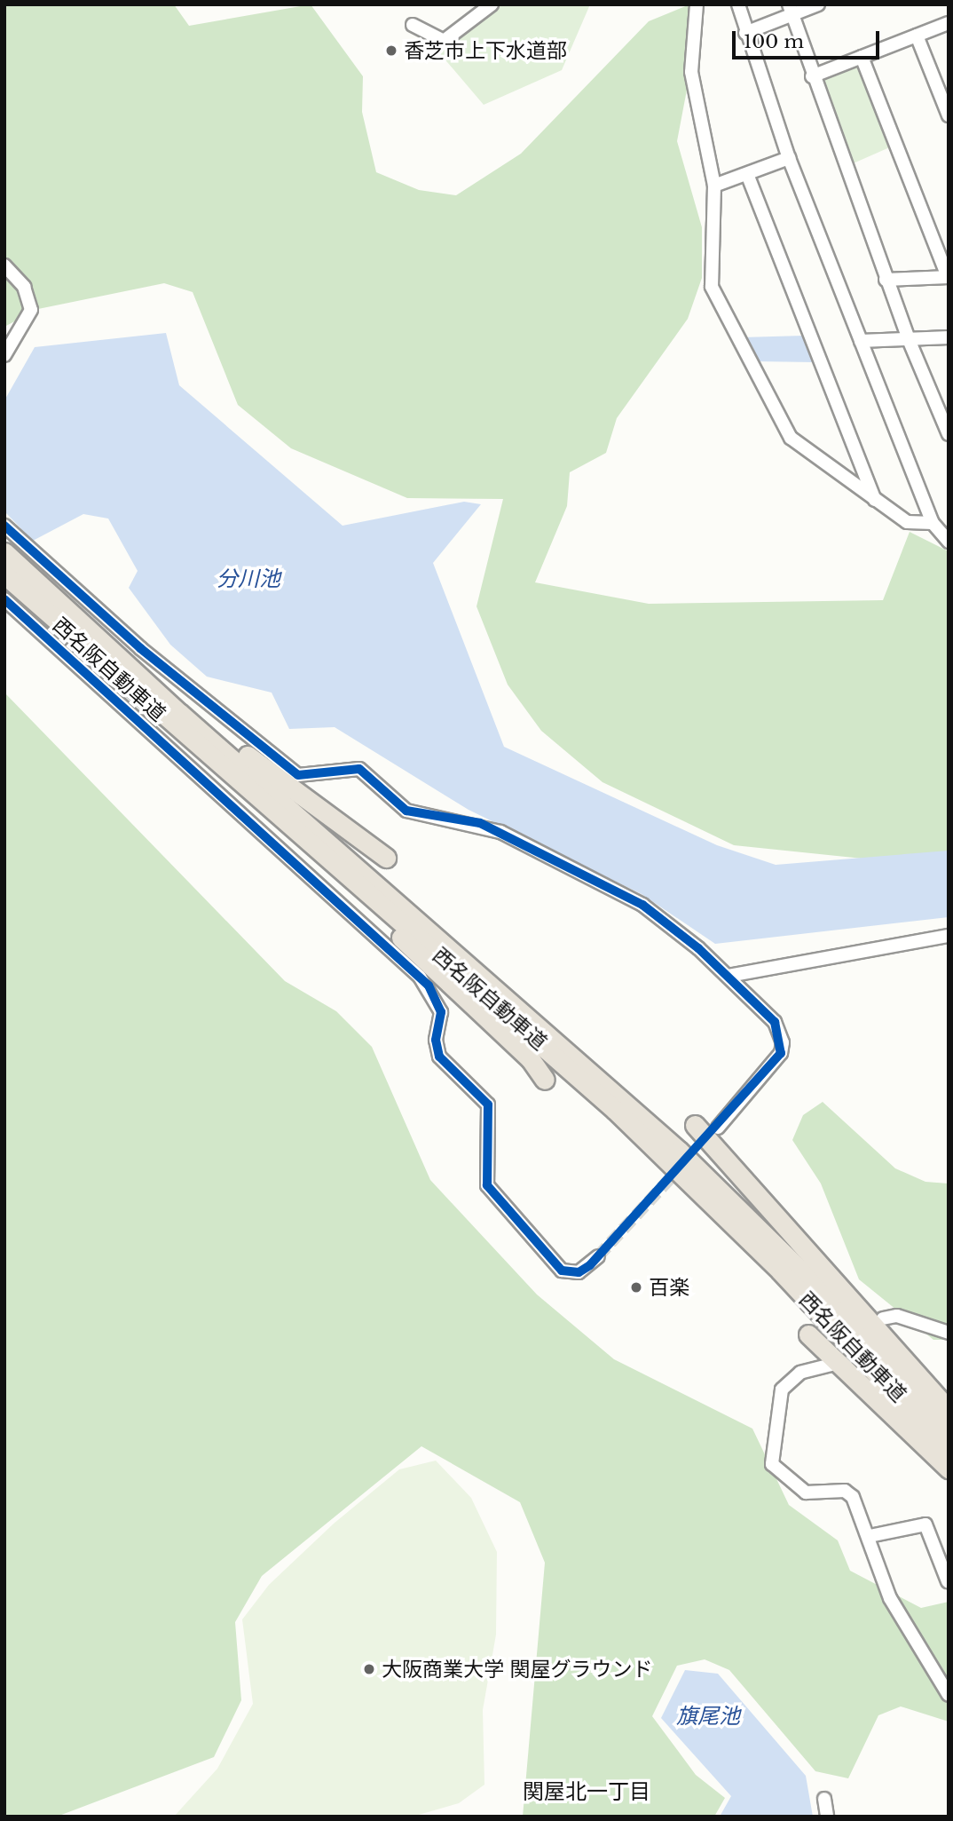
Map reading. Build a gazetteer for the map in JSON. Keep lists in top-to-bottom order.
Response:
{
  "streets": {
    "highway": ["西名阪自動車道"]
  },
  "districts": ["関屋北一丁目"],
  "water": ["分川池", "旗尾池"],
  "places": ["香芝市上下水道部", "百楽", "大阪商業大学 関屋グラウンド"],
  "scale_bar": "100 m"
}
